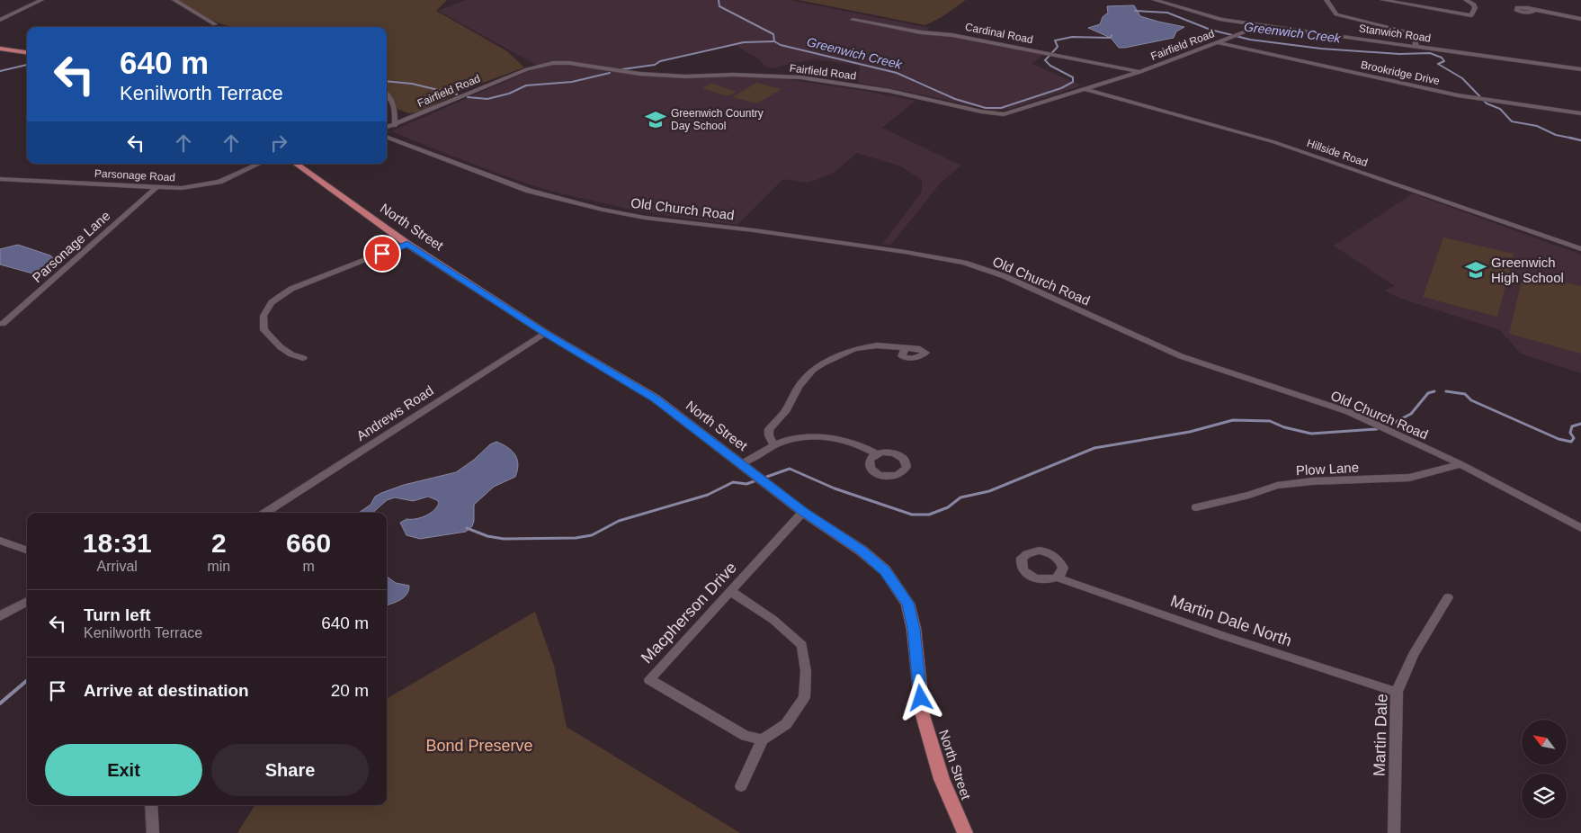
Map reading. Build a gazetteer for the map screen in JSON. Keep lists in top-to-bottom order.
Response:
{
  "streets": {
    "main road": ["North Street"],
    "street": [
      "Cardinal Road",
      "Stanwich Road",
      "Fairfield Road",
      "Brookridge Drive",
      "Hillside Road",
      "Parsonage Road",
      "Old Church Road",
      "Parsonage Lane",
      "Andrews Road",
      "Plow Lane",
      "Macpherson Drive",
      "Martin Dale North",
      "Martin Dale"
    ]
  },
  "crossings": [
    ["Cardinal Road", "Fairfield Road"],
    ["Stanwich Road", "Fairfield Road"],
    ["Fairfield Road", "Brookridge Drive"],
    ["Fairfield Road", "Hillside Road"],
    ["Parsonage Road", "Parsonage Lane"],
    ["Old Church Road", "Plow Lane"],
    ["North Street", "Andrews Road"],
    ["North Street", "Macpherson Drive"],
    ["Martin Dale North", "Martin Dale"]
  ],
  "water": ["Greenwich Creek"],
  "parks": ["Bond Preserve"],
  "places": {
    "school or university": ["Greenwich Country Day School", "Greenwich High School"]
  },
  "north": "top left",
  "page": {
    "turn": ["640 m", "Kenilworth Terrace"],
    "eta": [
      "18:31",
      "Arrival",
      "2",
      "min",
      "660",
      "m"
    ],
    "list": [
      {
        "name": "Turn left",
        "note": "Kenilworth Terrace",
        "value": "640 m"
      },
      {
        "name": "Arrive at destination",
        "value": "20 m"
      }
    ],
    "buttons": ["Exit", "Share"]
  }
}
